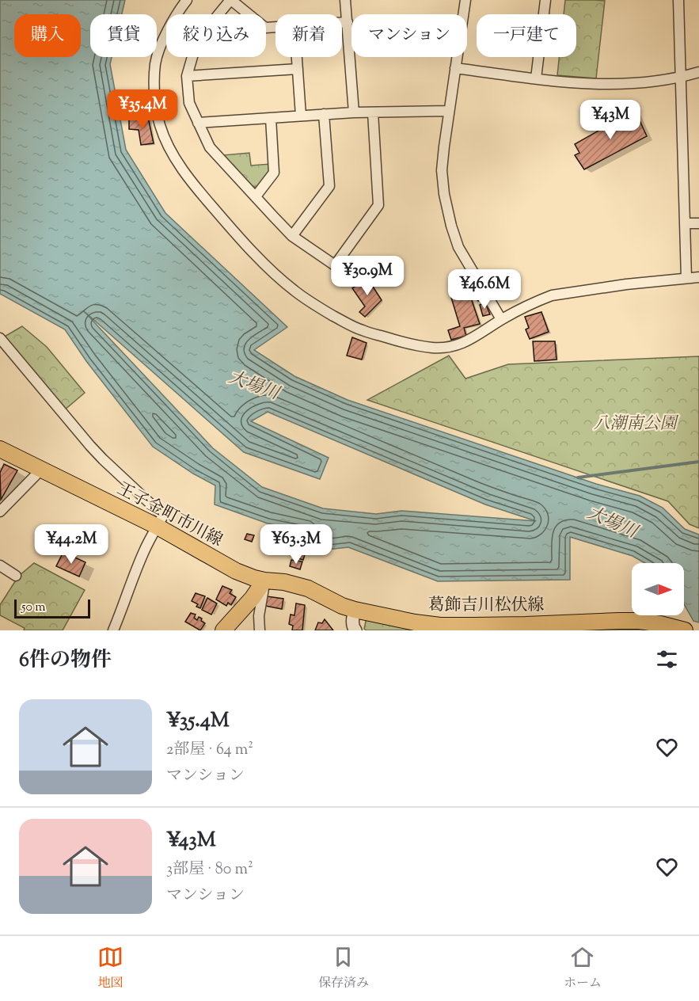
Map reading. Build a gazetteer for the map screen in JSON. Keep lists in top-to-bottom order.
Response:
{
  "streets": {
    "main road": ["王子金町市川線", "葛飾吉川松伏線"]
  },
  "crossings": [
    ["王子金町市川線", "葛飾吉川松伏線"]
  ],
  "water": ["大場川"],
  "parks": ["八潮南公園"],
  "scale_bar": "50 m",
  "north": "right",
  "page": {
    "chip": [
      "購入",
      "賃貸",
      "絞り込み",
      "新着",
      "マンション",
      "一戸建て"
    ],
    "price": [
      "¥35.4M",
      "¥43M",
      "¥30.9M",
      "¥46.6M",
      "¥44.2M",
      "¥63.3M"
    ],
    "scale": "50 m",
    "heading": "6件の物件",
    "list": [
      {
        "name": "¥35.4M",
        "note": "2部屋 · 64 m² · マンション"
      },
      {
        "name": "¥43M",
        "note": "3部屋 · 80 m² · マンション"
      }
    ],
    "tabs": ["地図", "保存済み", "ホーム"]
  }
}
